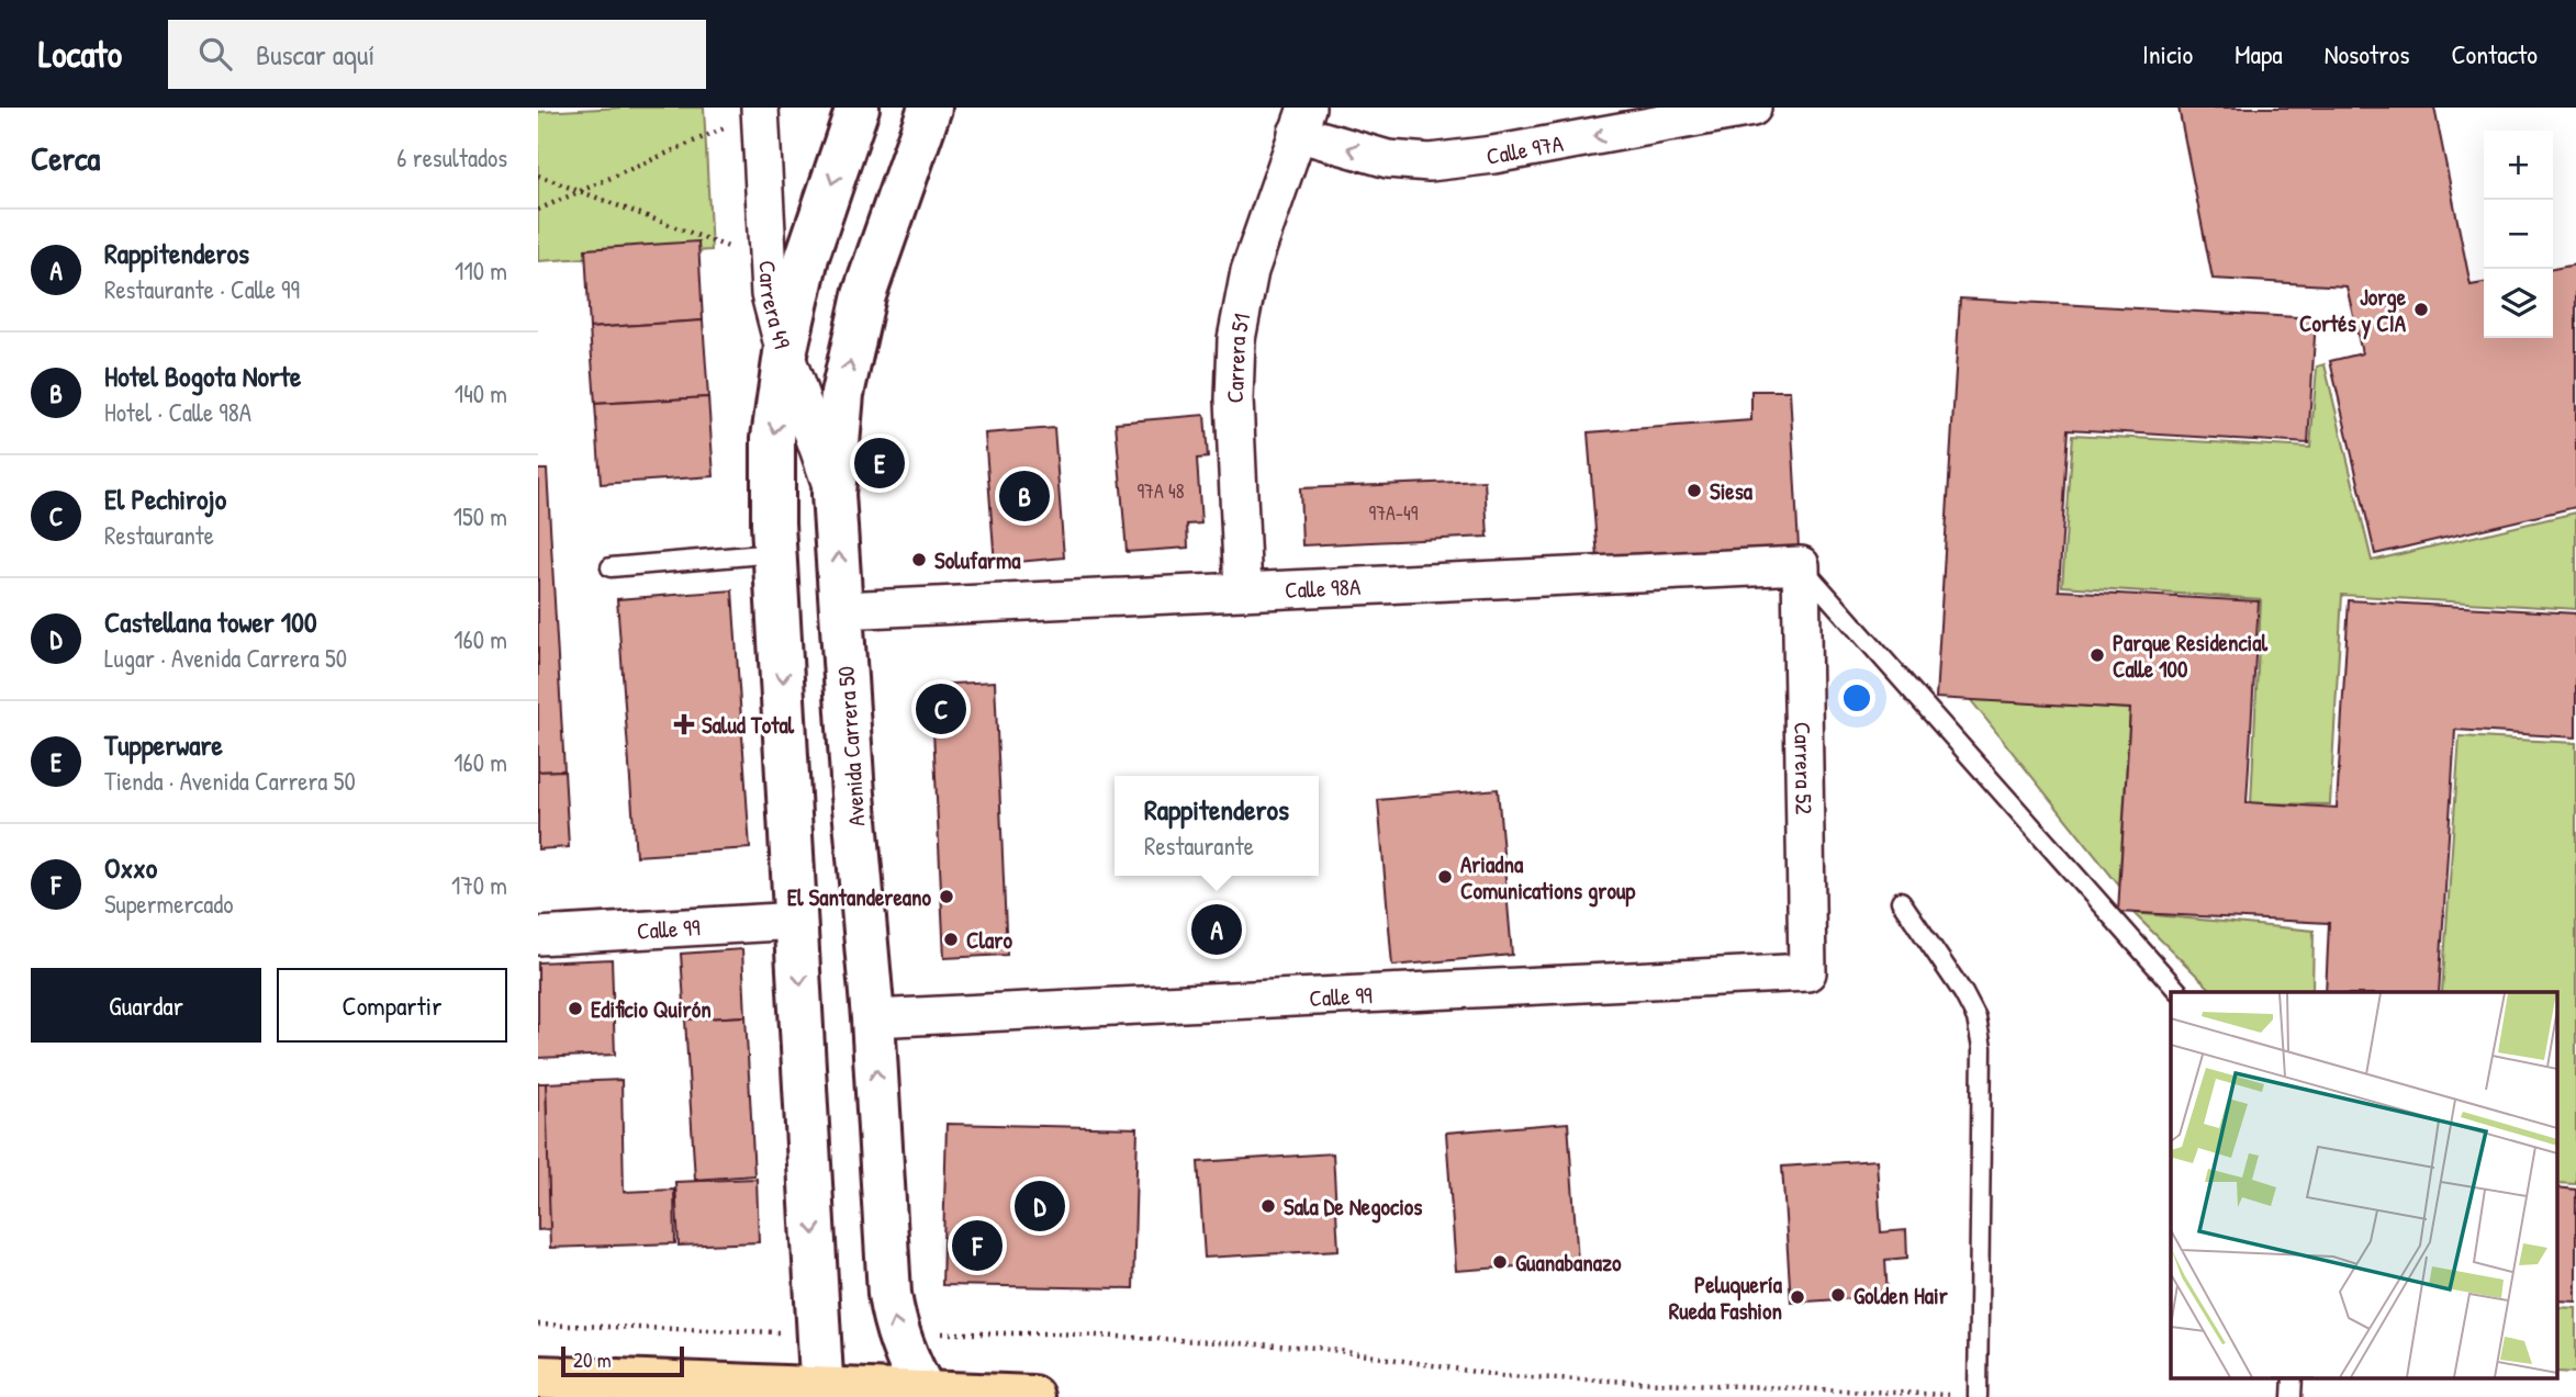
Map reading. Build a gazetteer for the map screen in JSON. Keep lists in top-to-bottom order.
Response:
{
  "streets": {
    "street": [
      "Calle 97A",
      "Carrera 49",
      "Carrera 51",
      "Calle 98A",
      "Avenida Carrera 50",
      "Carrera 52",
      "Calle 99"
    ]
  },
  "crossings": [
    ["Calle 97A", "Carrera 51"],
    ["Carrera 49", "Avenida Carrera 50"],
    ["Carrera 51", "Calle 98A"],
    ["Calle 98A", "Avenida Carrera 50"],
    ["Calle 98A", "Carrera 52"],
    ["Avenida Carrera 50", "Calle 99"],
    ["Carrera 52", "Calle 99"]
  ],
  "one_way": ["Calle 97A"],
  "places": {
    "other": [
      "Jorge Cortés y CIA",
      "Siesa",
      "Solufarma",
      "Parque Residencial Calle 100",
      "Ariadna Comunications group",
      "El Santandereano",
      "Claro",
      "Edificio Quirón",
      "Sala De Negocios",
      "Guanabanazo",
      "Golden Hair",
      "Peluquería Rueda Fashion"
    ],
    "health": ["Salud Total"]
  },
  "house_numbers": ["97A 48", "97A-49"],
  "scale_bar": "20 m",
  "page": {
    "header": "Locato",
    "search": "Buscar aquí",
    "nav": [
      "Inicio",
      "Mapa",
      "Nosotros",
      "Contacto"
    ],
    "heading": ["Cerca", "6 resultados"],
    "map_buttons": ["+", "−"],
    "list": [
      {
        "mark": "A",
        "name": "Rappitenderos",
        "note": "Restaurante · Calle 99",
        "value": "110 m"
      },
      {
        "mark": "B",
        "name": "Hotel Bogota Norte",
        "note": "Hotel · Calle 98A",
        "value": "140 m"
      },
      {
        "mark": "C",
        "name": "El Pechirojo",
        "note": "Restaurante",
        "value": "150 m"
      },
      {
        "mark": "D",
        "name": "Castellana tower 100",
        "note": "Lugar · Avenida Carrera 50",
        "value": "160 m"
      },
      {
        "mark": "E",
        "name": "Tupperware",
        "note": "Tienda · Avenida Carrera 50",
        "value": "160 m"
      },
      {
        "mark": "F",
        "name": "Oxxo",
        "note": "Supermercado",
        "value": "170 m"
      }
    ],
    "pins": [
      "E",
      "B",
      "C",
      "A",
      "D",
      "F"
    ],
    "popup": ["Rappitenderos", "Restaurante"],
    "buttons": ["Guardar", "Compartir"],
    "scale": "20 m"
  }
}
